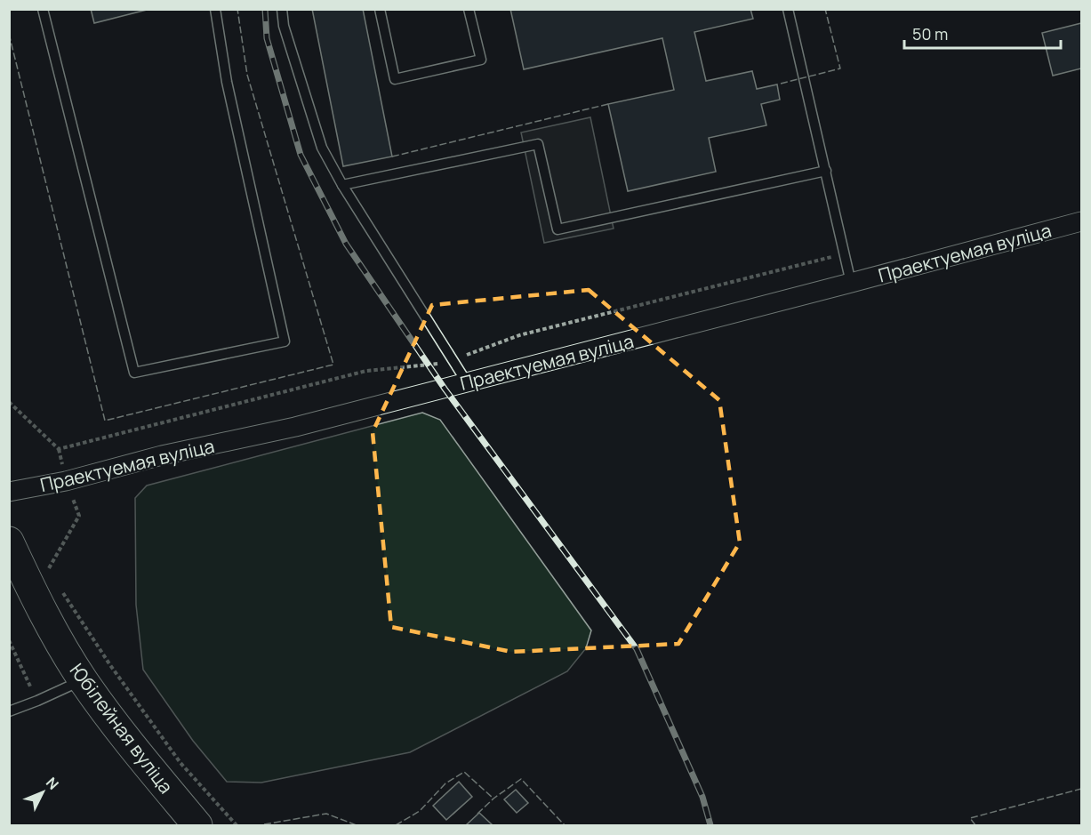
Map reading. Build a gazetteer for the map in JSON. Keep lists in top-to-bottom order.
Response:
{
  "streets": {
    "main road": ["Юбілейная вуліца"],
    "street": ["Праектуемая вуліца"]
  },
  "scale_bar": "50 m",
  "north": "top right"
}
